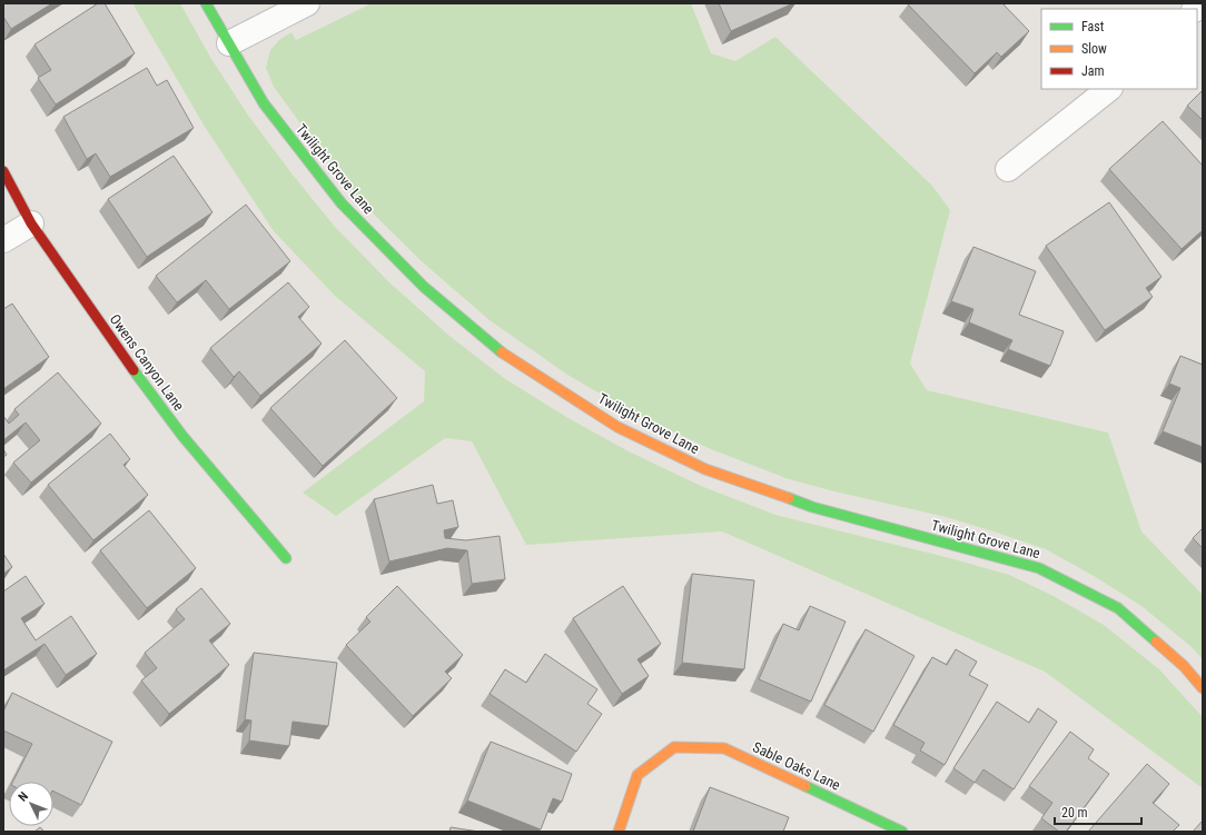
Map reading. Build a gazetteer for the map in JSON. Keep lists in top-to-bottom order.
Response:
{
  "streets": {
    "street": ["Twilight Grove Lane", "Owens Canyon Lane", "Sable Oaks Lane"]
  },
  "legend": ["Fast", "Slow", "Jam"],
  "scale_bar": "20 m",
  "north": "top left"
}
